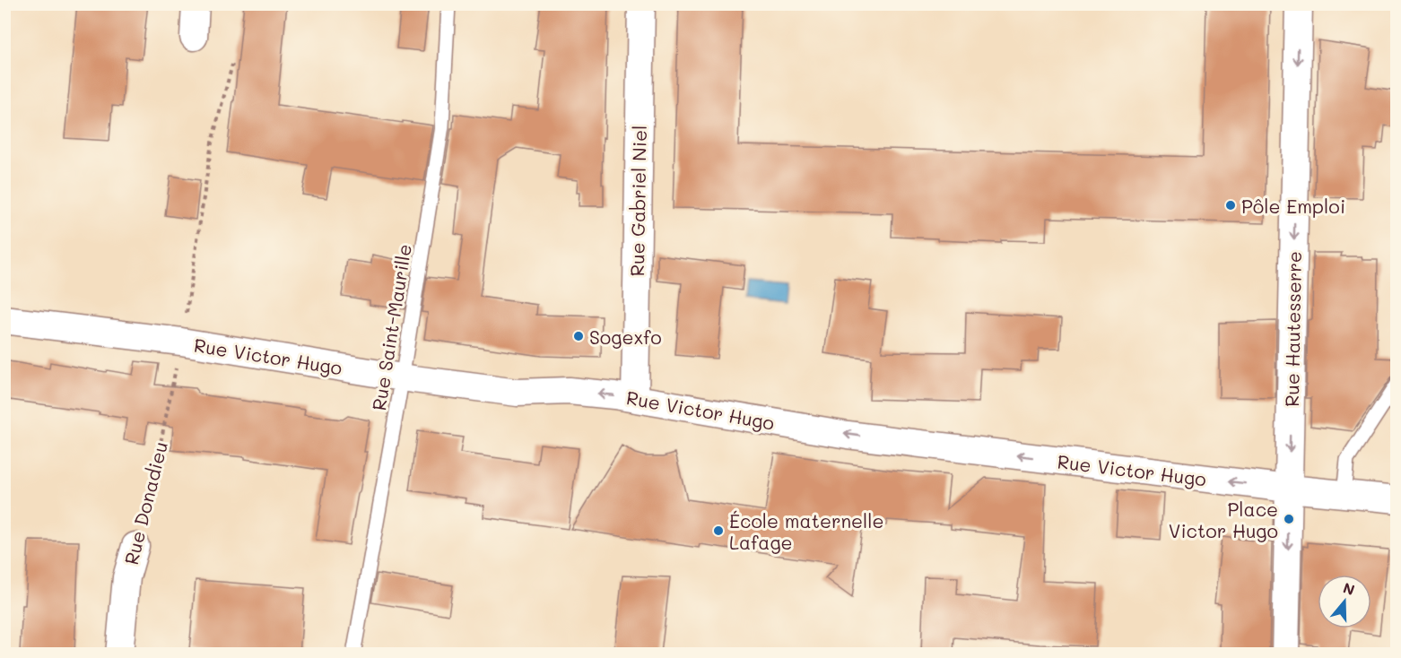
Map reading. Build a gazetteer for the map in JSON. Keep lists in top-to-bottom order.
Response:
{
  "streets": {
    "street": [
      "Rue Gabriel Niel",
      "Rue Hautesserre",
      "Rue Victor Hugo",
      "Rue Donadieu"
    ],
    "lane": ["Rue Saint-Maurille"]
  },
  "crossings": [
    ["Rue Gabriel Niel", "Rue Victor Hugo"],
    ["Rue Saint-Maurille", "Rue Victor Hugo"],
    ["Rue Hautesserre", "Rue Victor Hugo"]
  ],
  "one_way": ["Rue Hautesserre", "Rue Victor Hugo"],
  "places": [
    "Pôle Emploi",
    "Sogexfo",
    "Place Victor Hugo",
    "École maternelle Lafage"
  ],
  "north": "top"
}
